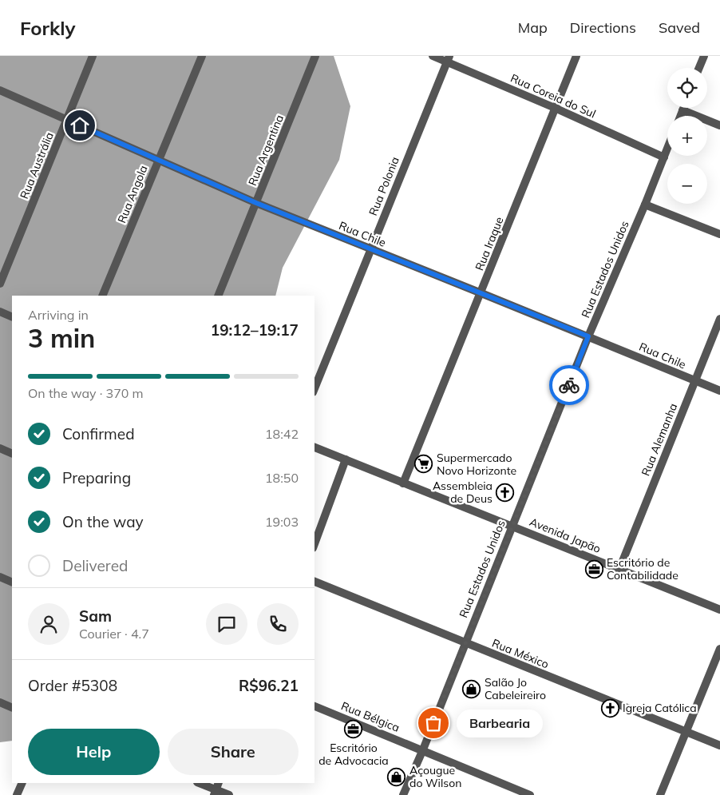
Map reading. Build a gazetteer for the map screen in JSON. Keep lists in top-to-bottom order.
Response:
{
  "streets": {
    "street": [
      "Rua Coreia do Sul",
      "Rua Argentina",
      "Rua Austrália",
      "Rua Polonia",
      "Rua Angola",
      "Rua Chile",
      "Rua Iraque",
      "Rua Estados Unidos",
      "Rua Alemanha",
      "Avenida Japão",
      "Rua México",
      "Rua Bélgica"
    ]
  },
  "crossings": [
    ["Rua Coreia do Sul", "Rua Polonia"],
    ["Rua Coreia do Sul", "Rua Iraque"],
    ["Rua Coreia do Sul", "Rua Estados Unidos"],
    ["Rua Argentina", "Rua Chile"],
    ["Rua Austrália", "Rua Chile"],
    ["Rua Polonia", "Rua Chile"],
    ["Rua Angola", "Rua Chile"],
    ["Rua Chile", "Rua Iraque"],
    ["Rua Chile", "Rua Estados Unidos"],
    ["Rua Chile", "Rua Alemanha"],
    ["Rua Iraque", "Avenida Japão"],
    ["Rua Estados Unidos", "Avenida Japão"],
    ["Rua Estados Unidos", "Rua México"],
    ["Rua Estados Unidos", "Rua Bélgica"],
    ["Rua Alemanha", "Avenida Japão"]
  ],
  "places": {
    "supermarket": ["Supermercado Novo Horizonte"],
    "church": ["Assembleia de Deus", "Igreja Católica"],
    "office": ["Escritório de Contabilidade", "Escritório de Advocacia"],
    "shop": ["Salão Jo Cabeleireiro", "Açougue do Wilson"],
    "other": ["Barbearia"]
  },
  "page": {
    "header": "Forkly",
    "nav": ["Map", "Directions", "Saved"],
    "map_buttons": ["+", "−"],
    "heading": ["3 min", "Arriving in", "19:12–19:17"],
    "panel": [
      "Sam",
      "Courier · 4.7",
      "Order #5308",
      "R$96.21"
    ],
    "bar": "On the way · 370 m",
    "list": [
      ["Confirmed", "18:42"],
      ["Preparing", "18:50"],
      ["On the way", "19:03"],
      "Delivered"
    ],
    "bubble": "Barbearia",
    "buttons": ["Help", "Share"]
  }
}
